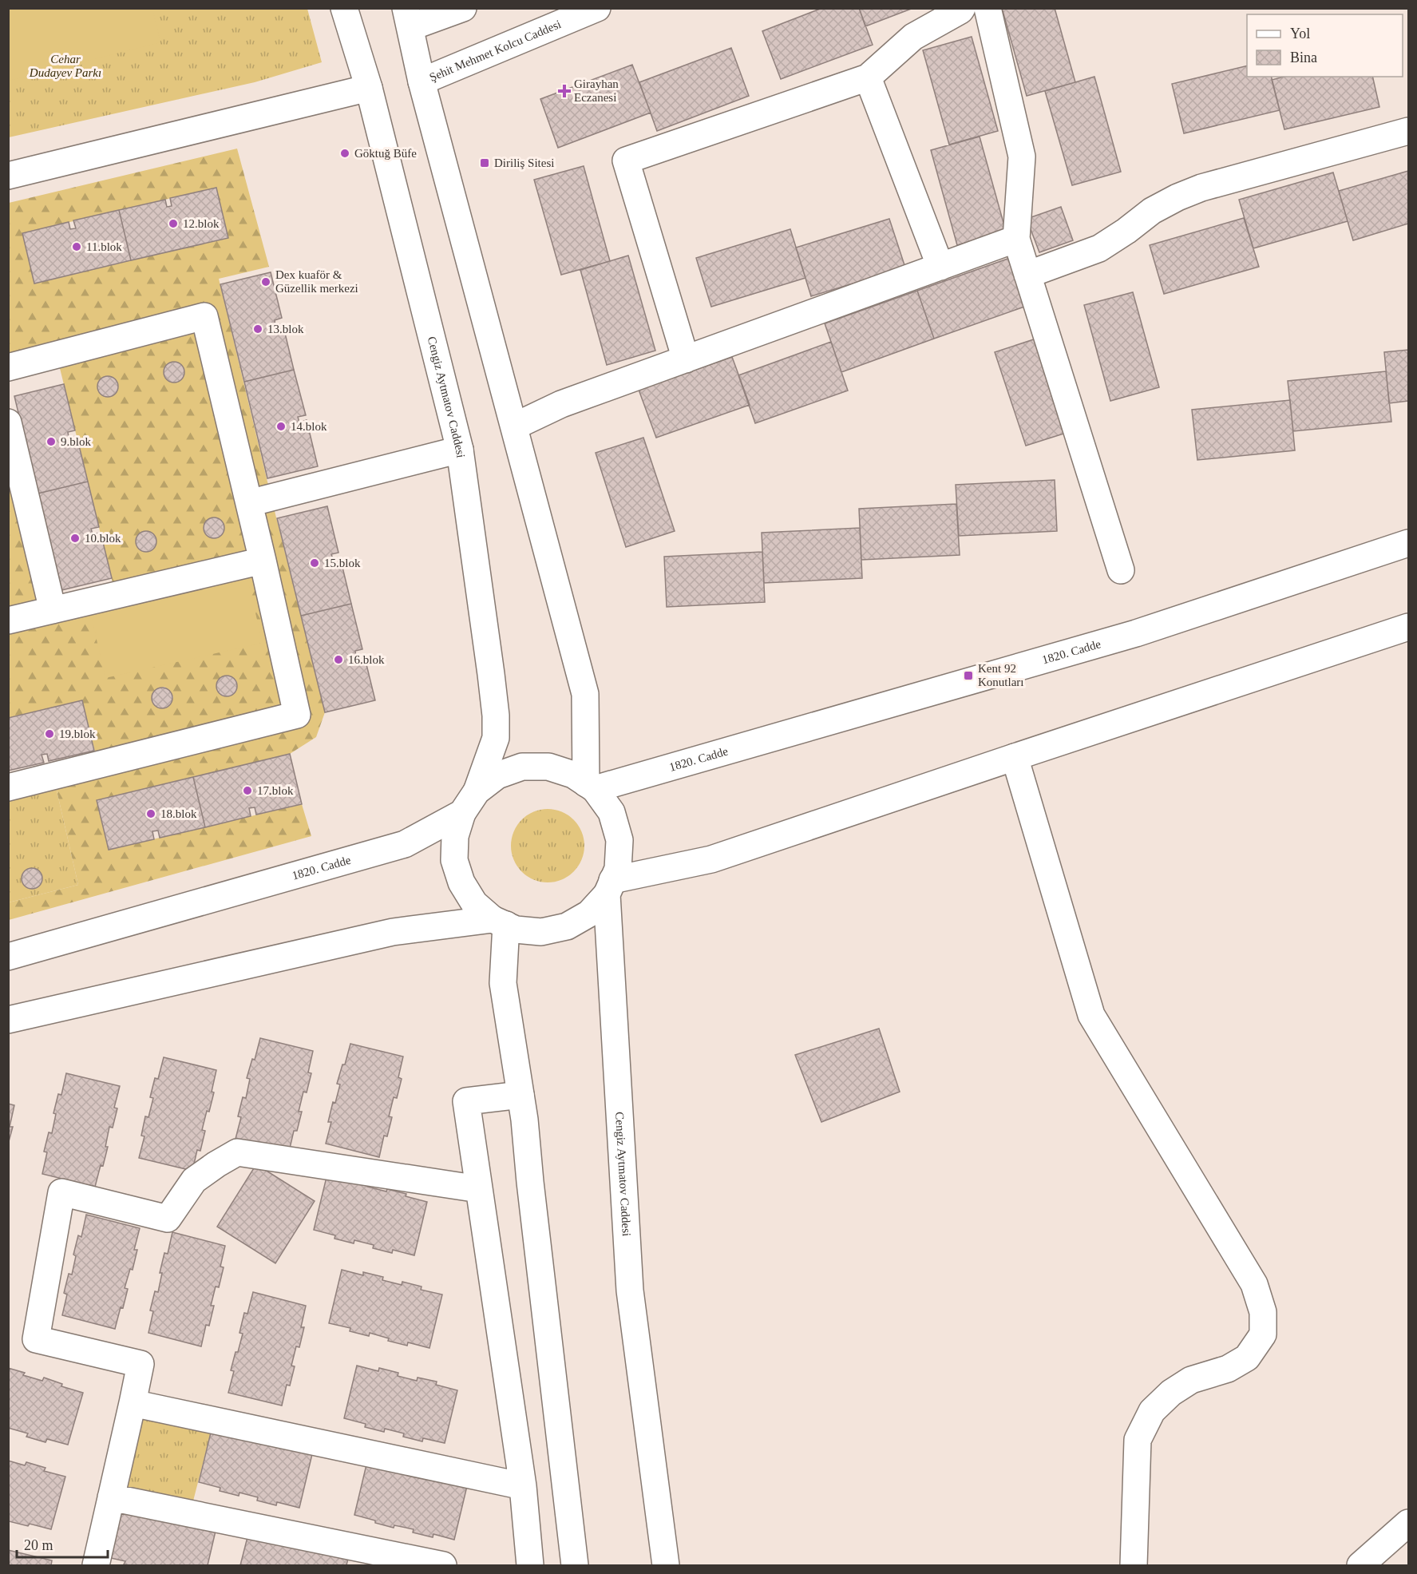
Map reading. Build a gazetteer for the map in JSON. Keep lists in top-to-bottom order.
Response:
{
  "streets": {
    "street": ["Şehit Mehmet Kolcu Caddesi", "Cengiz Aytmatov Caddesi", "1820. Cadde"]
  },
  "crossings": [
    ["Cengiz Aytmatov Caddesi", "1820. Cadde"]
  ],
  "parks": ["Cehar Dudayev Parkı"],
  "places": {
    "health": ["Girayhan Eczanesi"],
    "other": [
      "Göktuğ Büfe",
      "12.blok",
      "11.blok",
      "Dex kuaför & Güzellik merkezi",
      "13.blok",
      "14.blok",
      "9.blok",
      "10.blok",
      "15.blok",
      "16.blok",
      "19.blok",
      "17.blok",
      "18.blok"
    ],
    "transit": ["Diriliş Sitesi", "Kent 92 Konutları"]
  },
  "legend": ["Yol", "Bina"],
  "scale_bar": "20 m"
}
